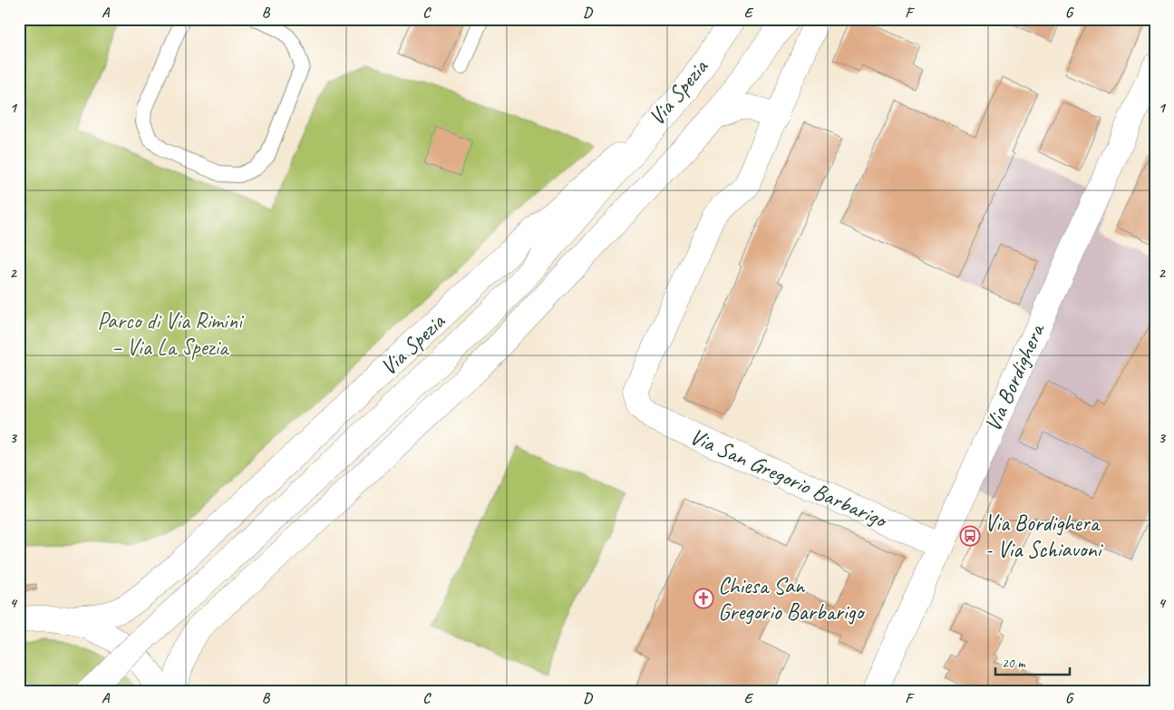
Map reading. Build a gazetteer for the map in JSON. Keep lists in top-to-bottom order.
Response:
{
  "streets": {
    "main road": ["Via Spezia", "Via Bordighera", "Via San Gregorio Barbarigo"]
  },
  "crossings": [
    ["Via Spezia", "Via San Gregorio Barbarigo"],
    ["Via Bordighera", "Via San Gregorio Barbarigo"]
  ],
  "parks": ["Parco di Via Rimini – Via La Spezia"],
  "places": {
    "bus stop": ["Via Bordighera - Via Schiavoni"],
    "church": ["Chiesa San Gregorio Barbarigo"]
  },
  "scale_bar": "20 m",
  "grid": {
    "columns": [
      "A",
      "B",
      "C",
      "D",
      "E",
      "F",
      "G"
    ],
    "rows": [
      "1",
      "2",
      "3",
      "4"
    ]
  }
}
